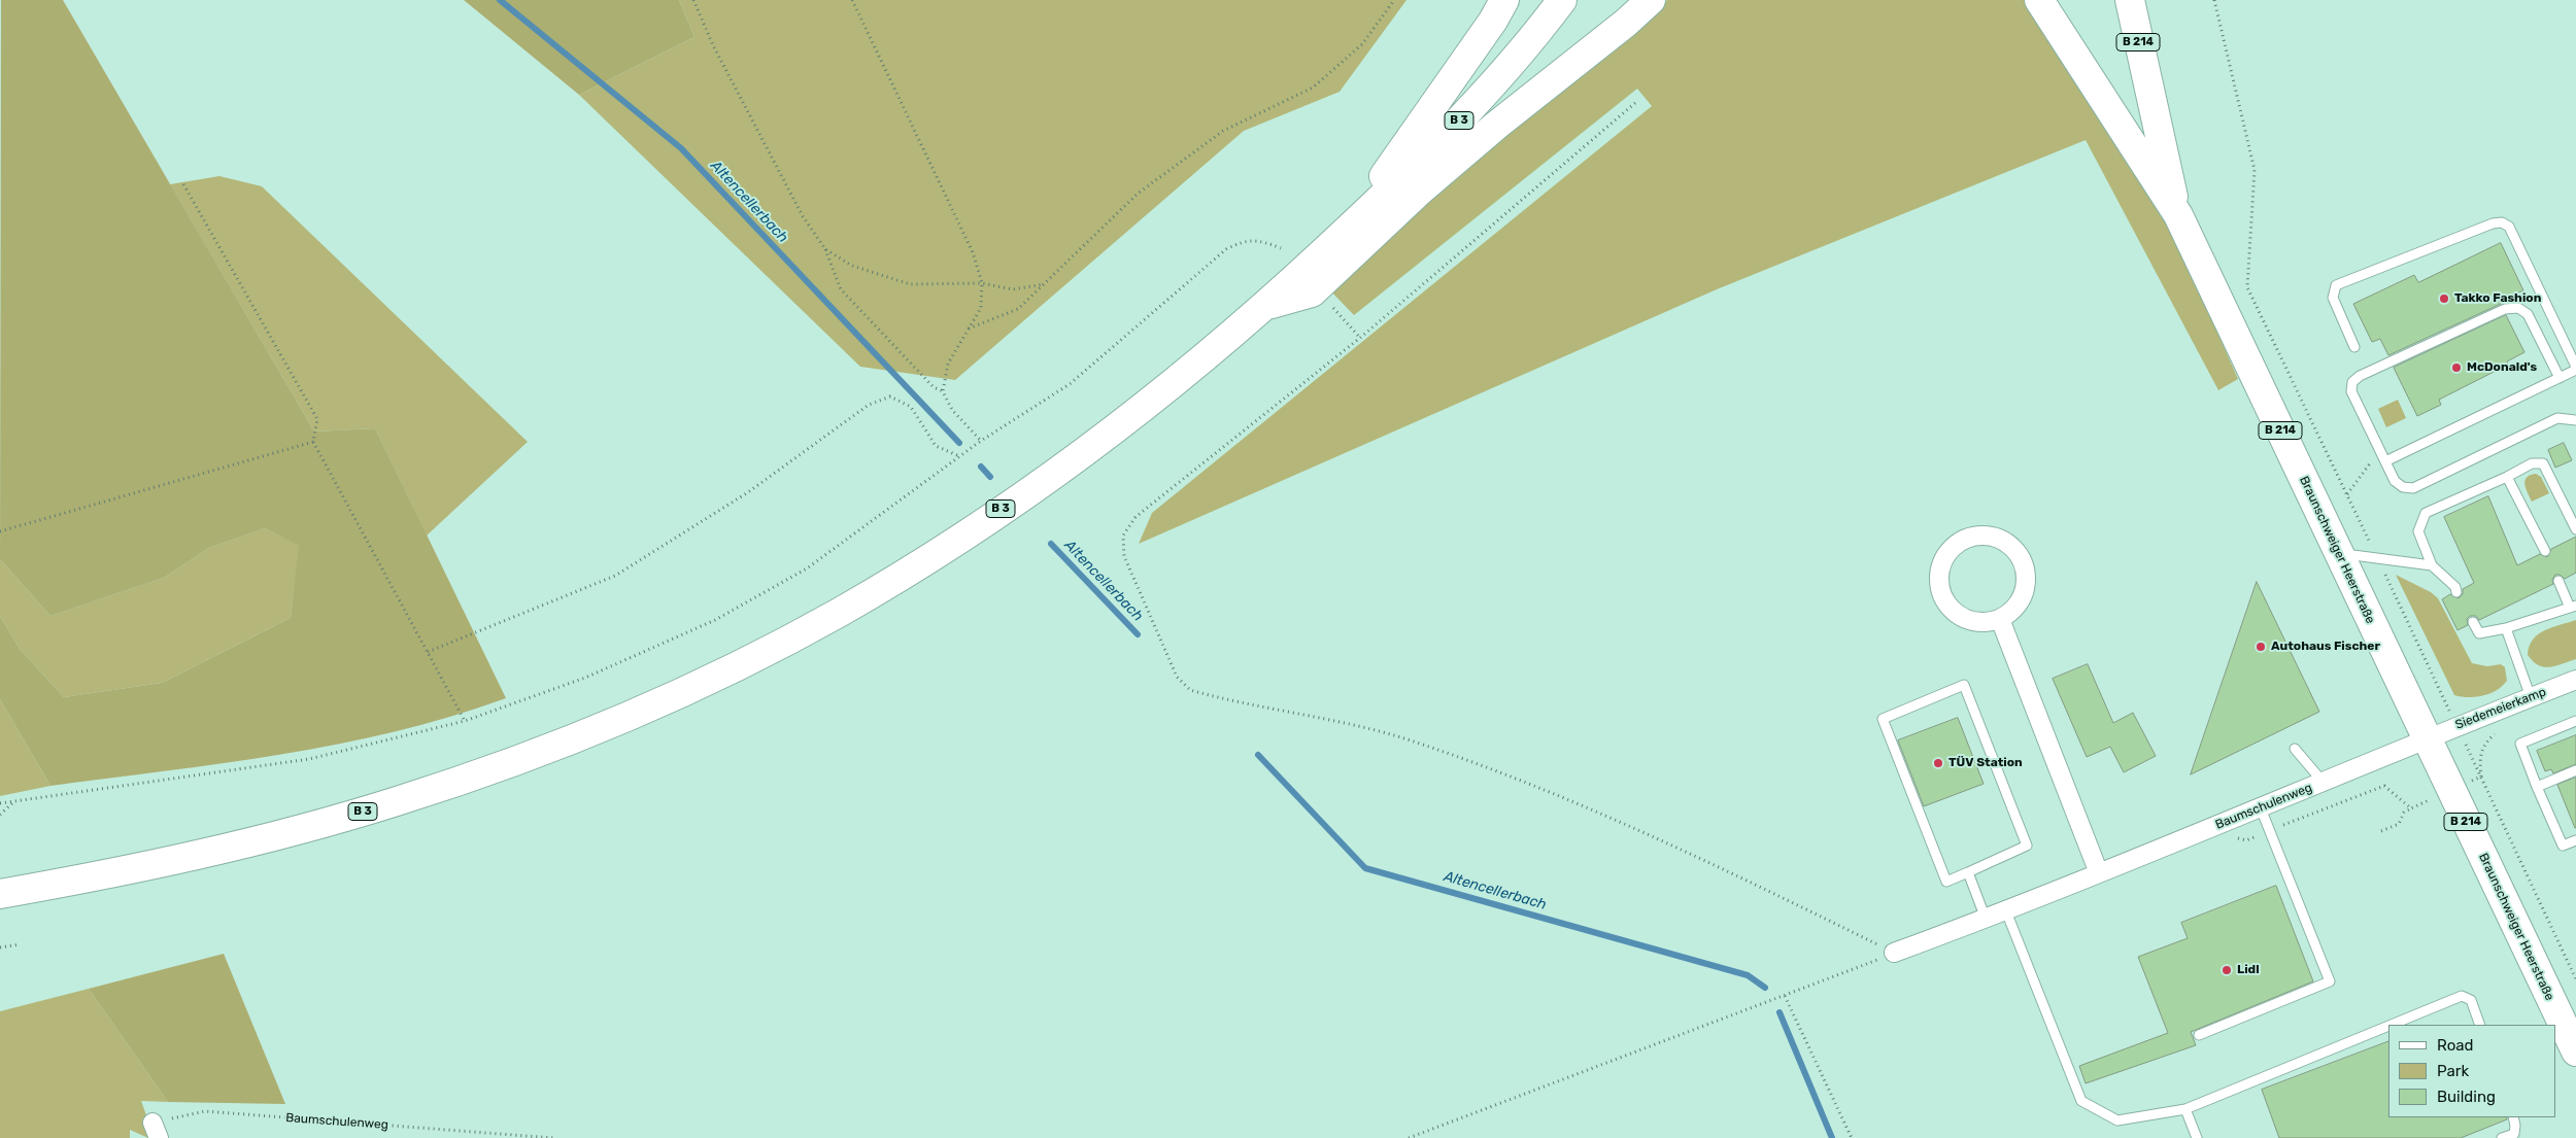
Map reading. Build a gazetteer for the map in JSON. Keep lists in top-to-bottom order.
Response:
{
  "streets": {
    "main road": ["B 214", "B 3", "Braunschweiger Heerstraße"],
    "street": ["Siedemeierkamp", "Baumschulenweg"]
  },
  "crossings": [
    ["B 214", "Braunschweiger Heerstraße"],
    ["Braunschweiger Heerstraße", "Siedemeierkamp"],
    ["Braunschweiger Heerstraße", "Baumschulenweg"],
    ["Siedemeierkamp", "Baumschulenweg"]
  ],
  "water": ["Altencellerbach"],
  "places": [
    "Takko Fashion",
    "McDonald's",
    "Autohaus Fischer",
    "TÜV Station",
    "Lidl"
  ],
  "legend": ["Road", "Park", "Building"]
}
